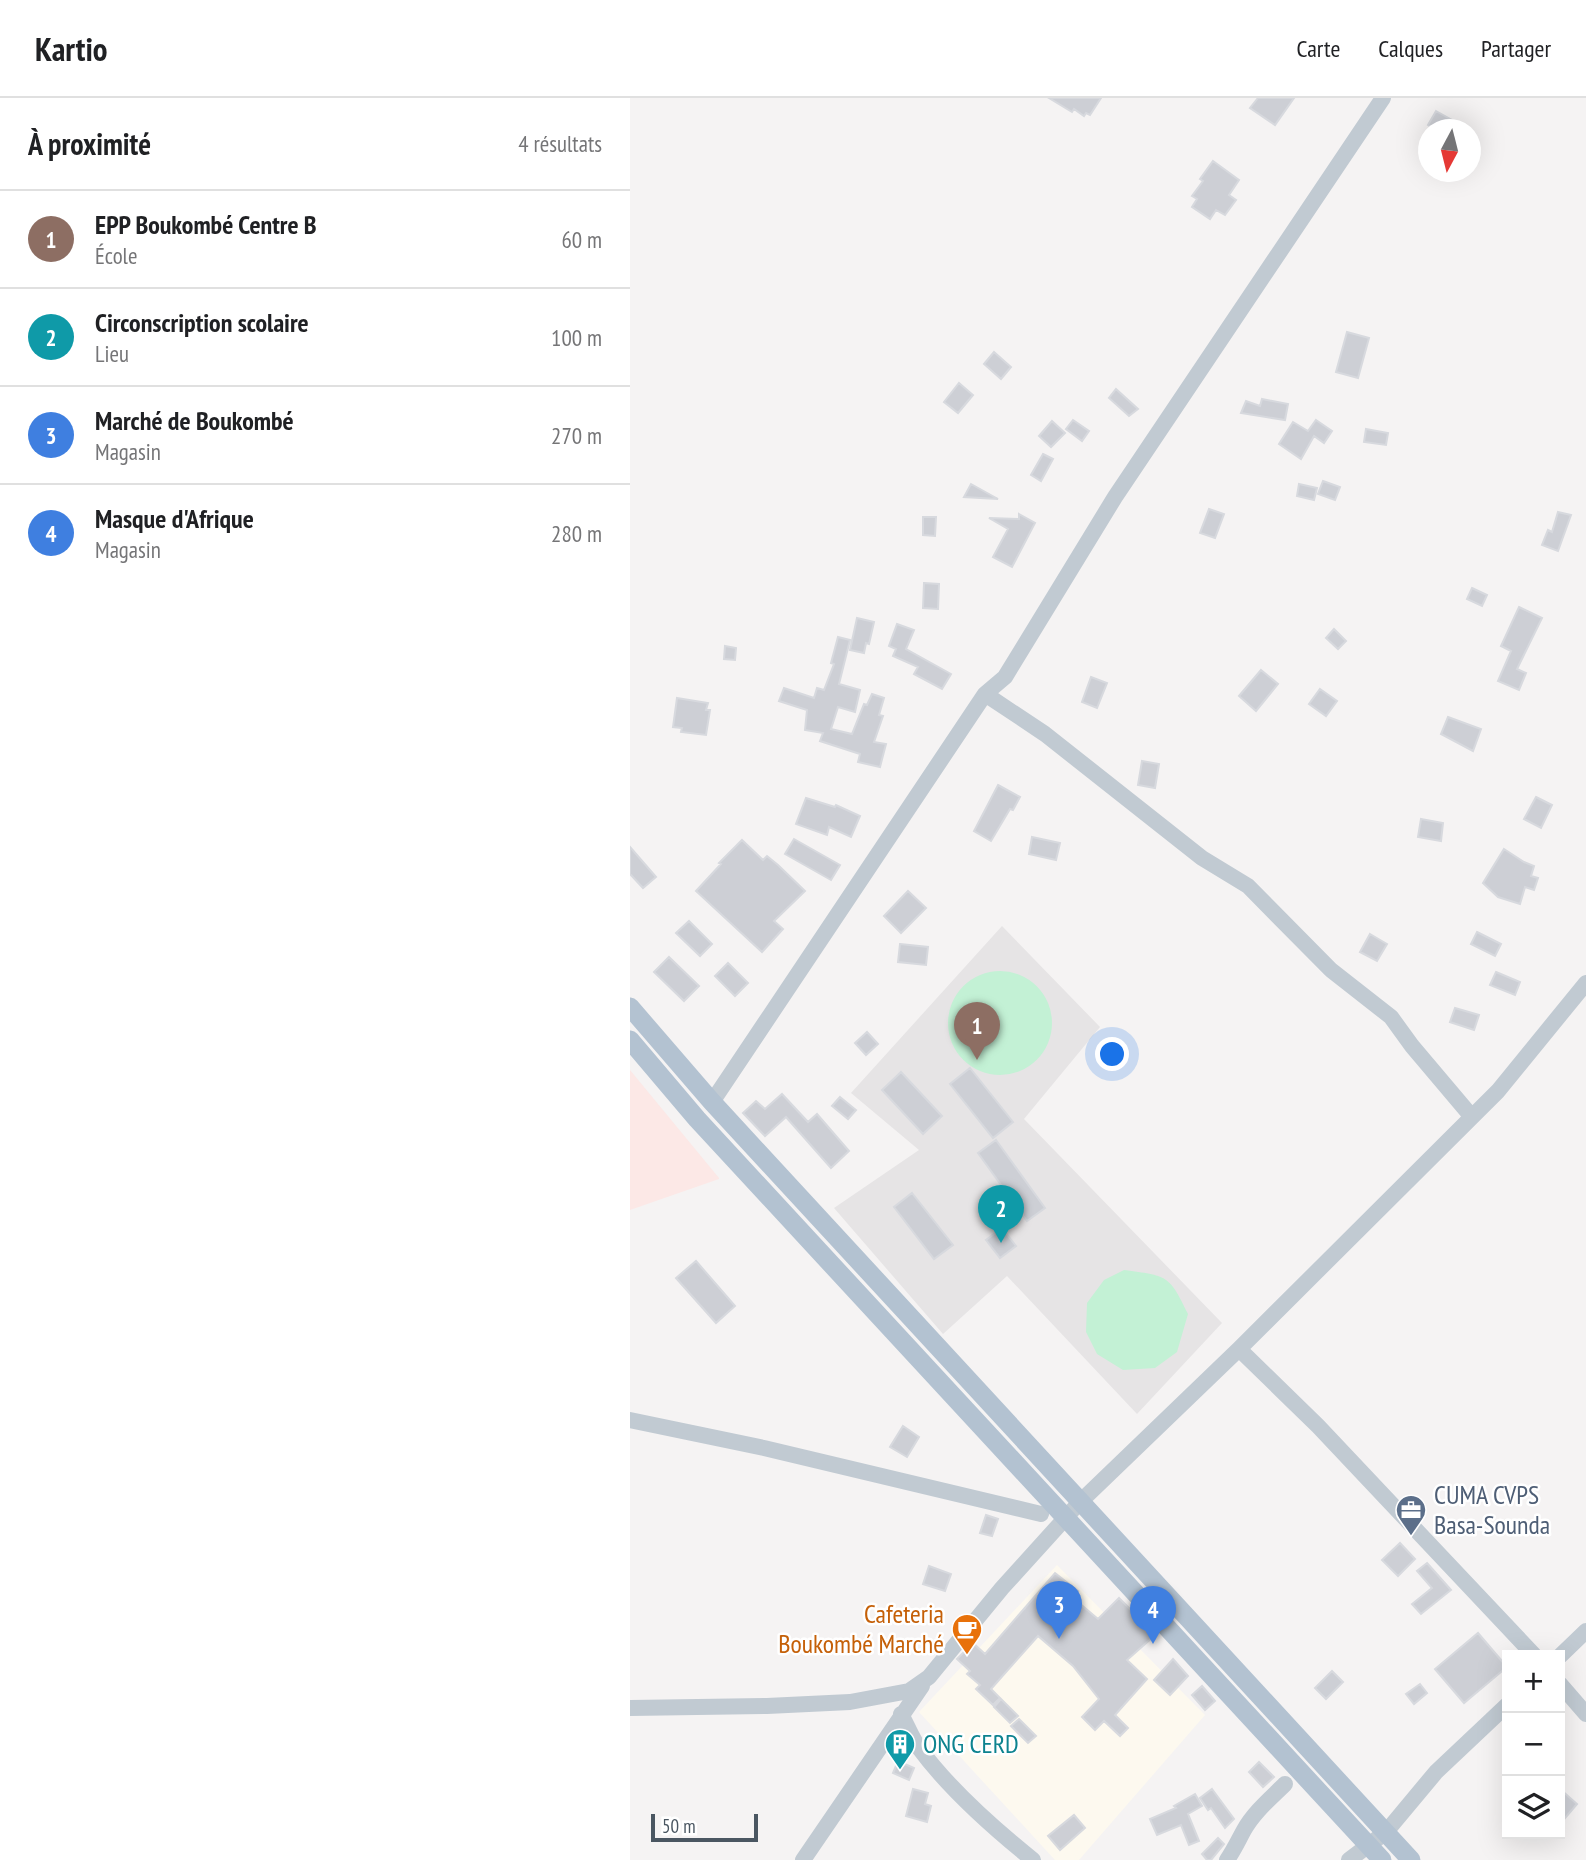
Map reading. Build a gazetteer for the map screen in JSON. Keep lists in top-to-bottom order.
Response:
{
  "places": {
    "office": ["CUMA CVPS Basa-Sounda"],
    "cafe": ["Cafeteria Boukombé Marché"],
    "building": ["ONG CERD"]
  },
  "scale_bar": "50 m",
  "north": "bottom",
  "page": {
    "header": "Kartio",
    "nav": ["Carte", "Calques", "Partager"],
    "heading": ["À proximité", "4 résultats"],
    "list": [
      {
        "mark": "1",
        "name": "EPP Boukombé Centre B",
        "note": "École",
        "value": "60 m"
      },
      {
        "mark": "2",
        "name": "Circonscription scolaire",
        "note": "Lieu",
        "value": "100 m"
      },
      {
        "mark": "3",
        "name": "Marché de Boukombé",
        "note": "Magasin",
        "value": "270 m"
      },
      {
        "mark": "4",
        "name": "Masque d'Afrique",
        "note": "Magasin",
        "value": "280 m"
      }
    ],
    "pins": [
      "1",
      "2",
      "3",
      "4"
    ],
    "map_buttons": ["+", "−"],
    "scale": "50 m"
  }
}
